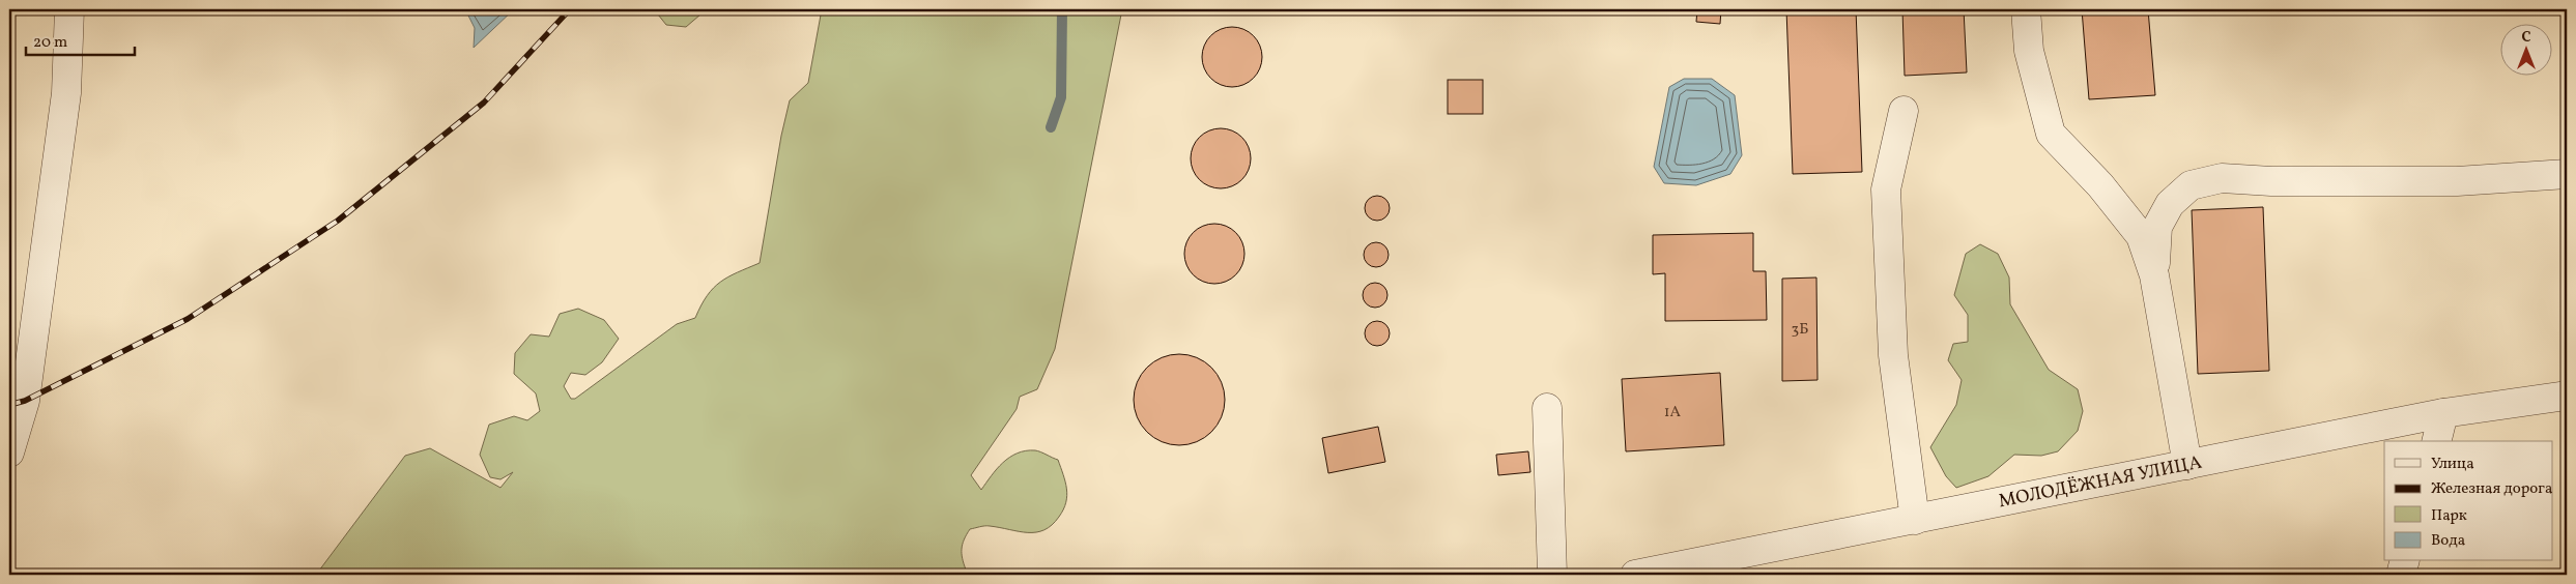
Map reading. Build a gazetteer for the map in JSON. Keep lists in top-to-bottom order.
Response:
{
  "streets": {
    "street": ["МОЛОДЁЖНАЯ УЛИЦА"]
  },
  "house_numbers": ["3Б", "1А"],
  "legend": [
    "Улица",
    "Железная дорога",
    "Парк",
    "Вода"
  ],
  "scale_bar": "20 m",
  "north": "top"
}
